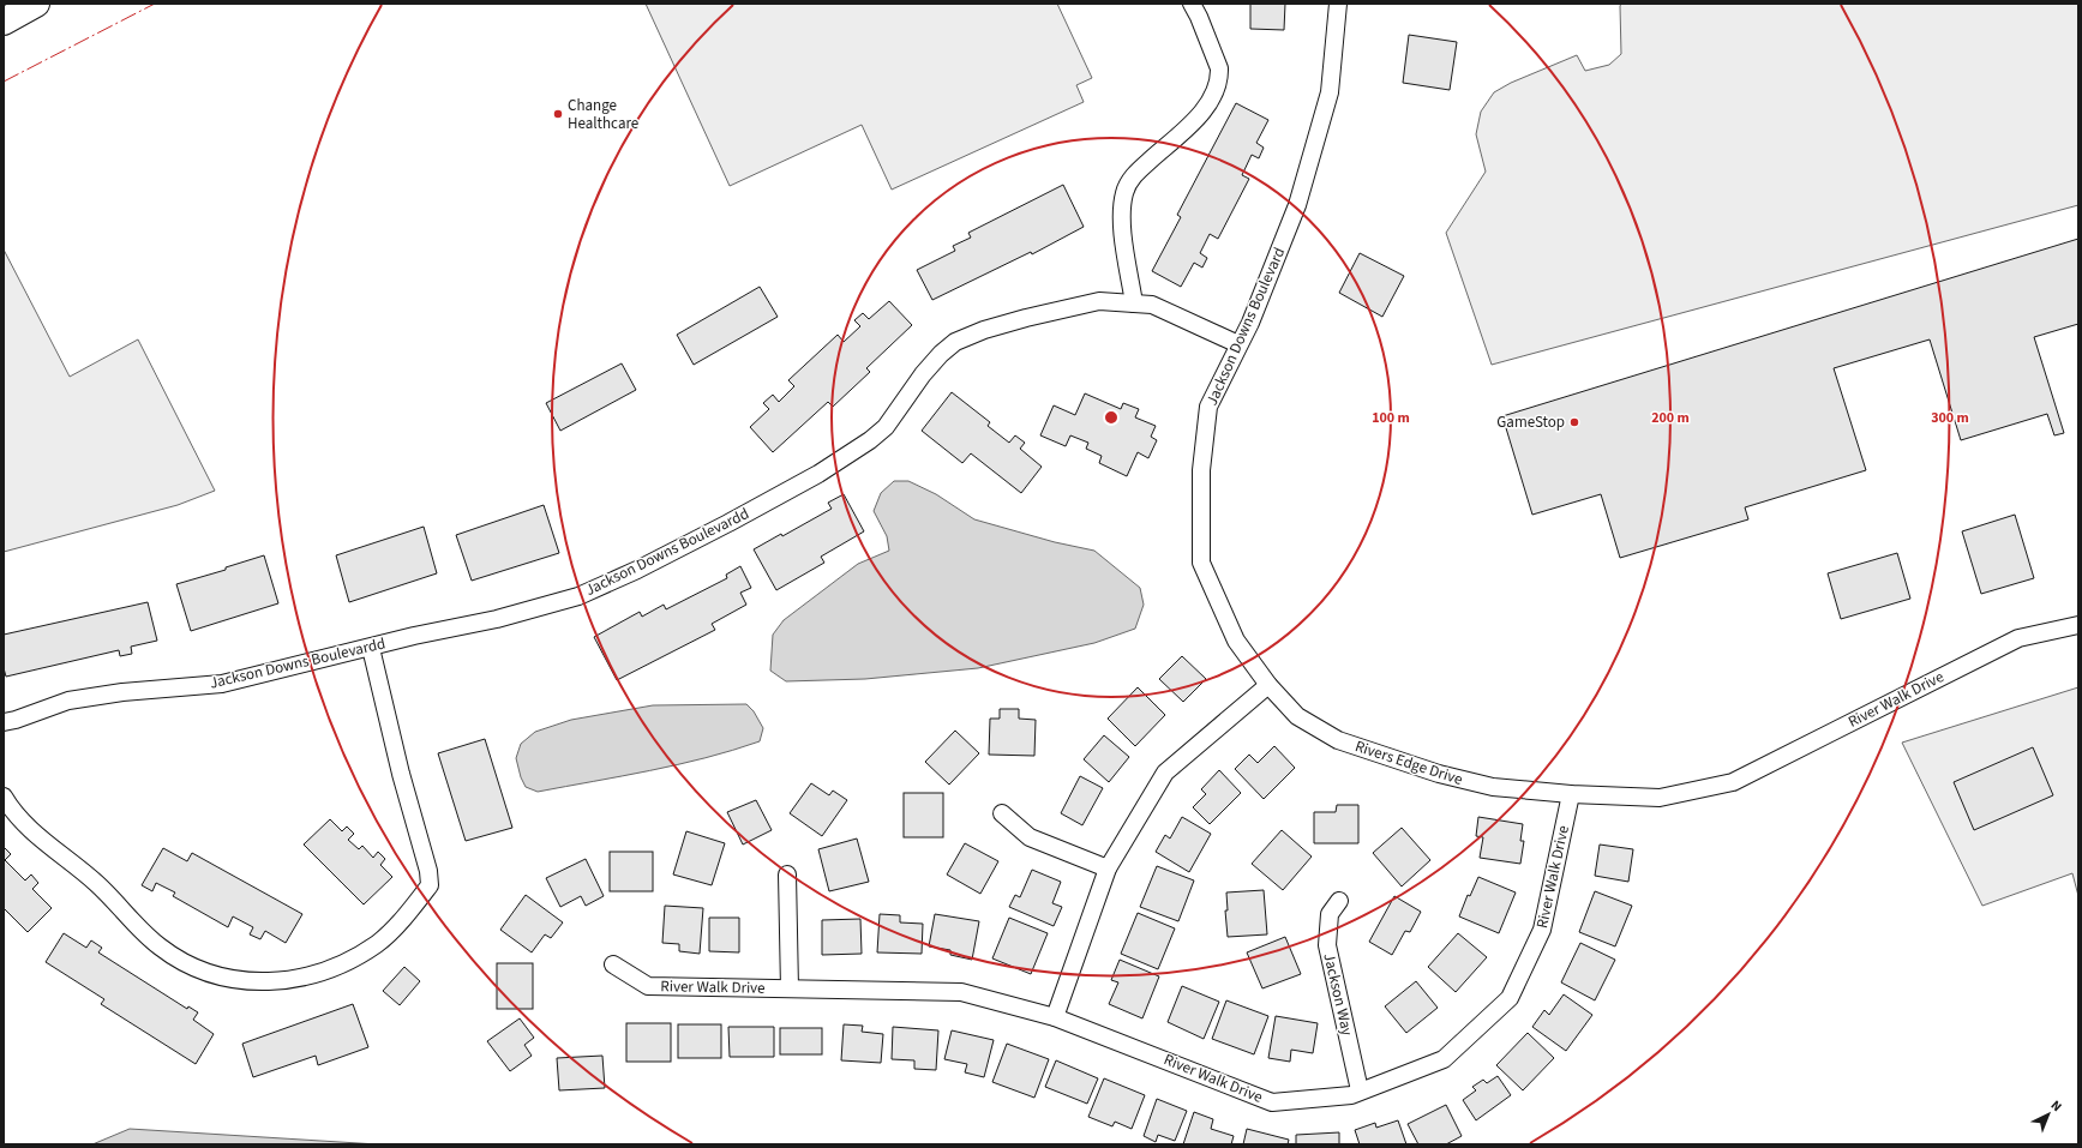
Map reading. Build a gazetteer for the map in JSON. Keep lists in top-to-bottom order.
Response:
{
  "streets": {
    "street": [
      "Jackson Downs Boulevard",
      "Jackson Downs Boulevardd",
      "River Walk Drive",
      "Rivers Edge Drive",
      "Jackson Way"
    ]
  },
  "crossings": [
    ["Jackson Downs Boulevard", "Jackson Downs Boulevardd"],
    ["Jackson Downs Boulevard", "Rivers Edge Drive"],
    ["River Walk Drive", "Rivers Edge Drive"],
    ["River Walk Drive", "Jackson Way"]
  ],
  "places": ["Change Healthcare", "GameStop"],
  "north": "top right",
  "rings": ["100 m", "200 m", "300 m"]
}
